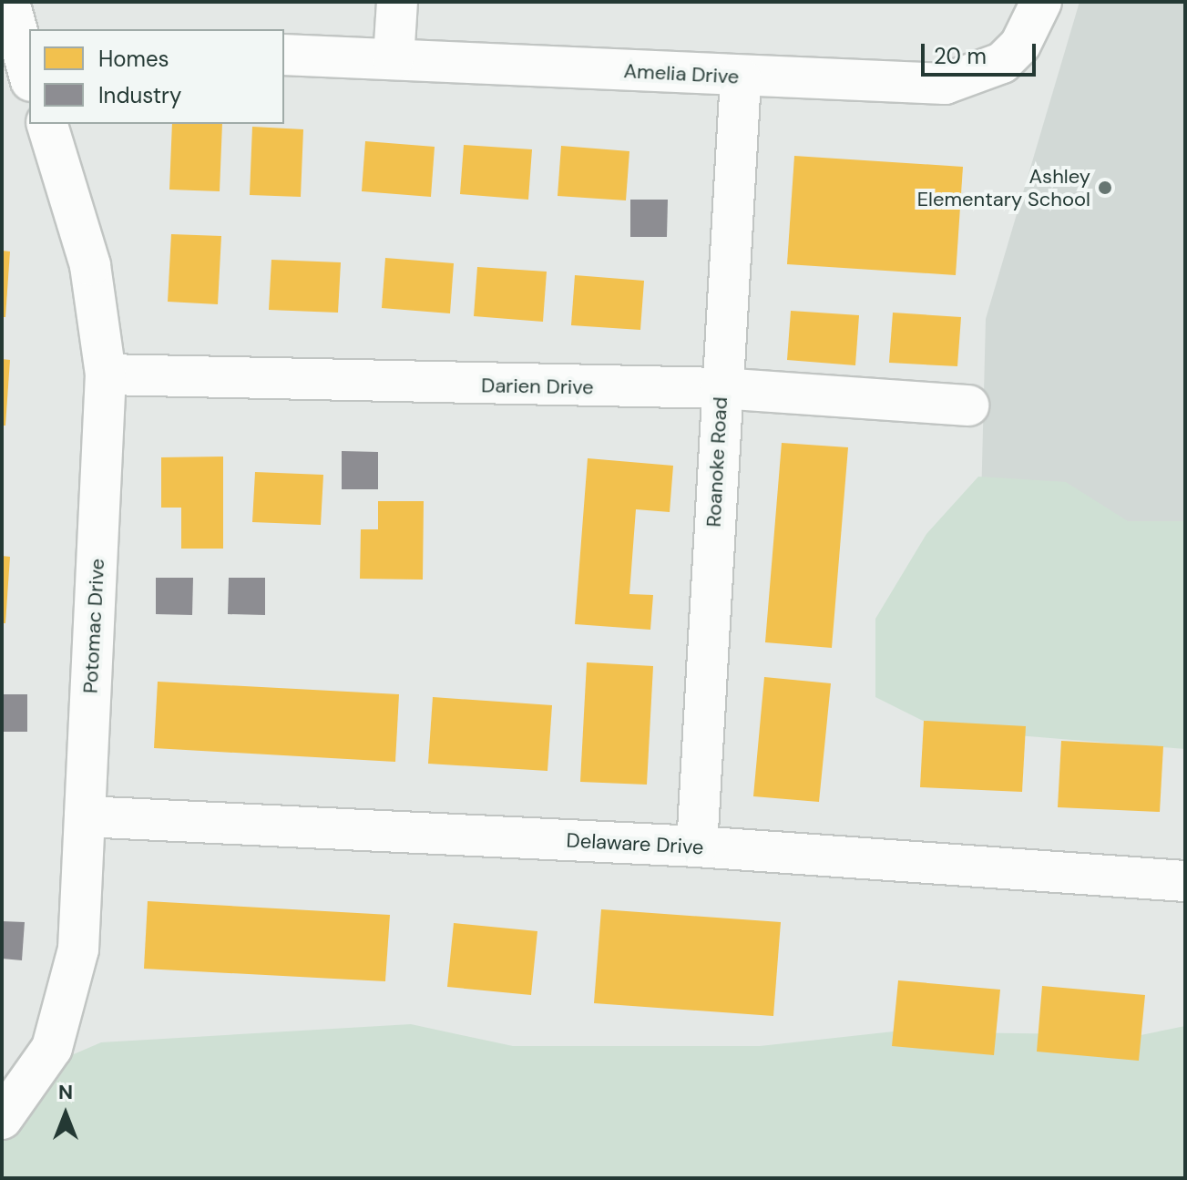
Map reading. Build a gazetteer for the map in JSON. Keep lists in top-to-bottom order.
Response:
{
  "streets": {
    "street": [
      "Amelia Drive",
      "Darien Drive",
      "Roanoke Road",
      "Potomac Drive",
      "Delaware Drive"
    ]
  },
  "crossings": [
    ["Amelia Drive", "Roanoke Road"],
    ["Darien Drive", "Roanoke Road"],
    ["Darien Drive", "Potomac Drive"],
    ["Roanoke Road", "Delaware Drive"],
    ["Potomac Drive", "Delaware Drive"]
  ],
  "places": ["Ashley Elementary School"],
  "legend": ["Homes", "Industry"],
  "scale_bar": "20 m",
  "north": "top"
}
